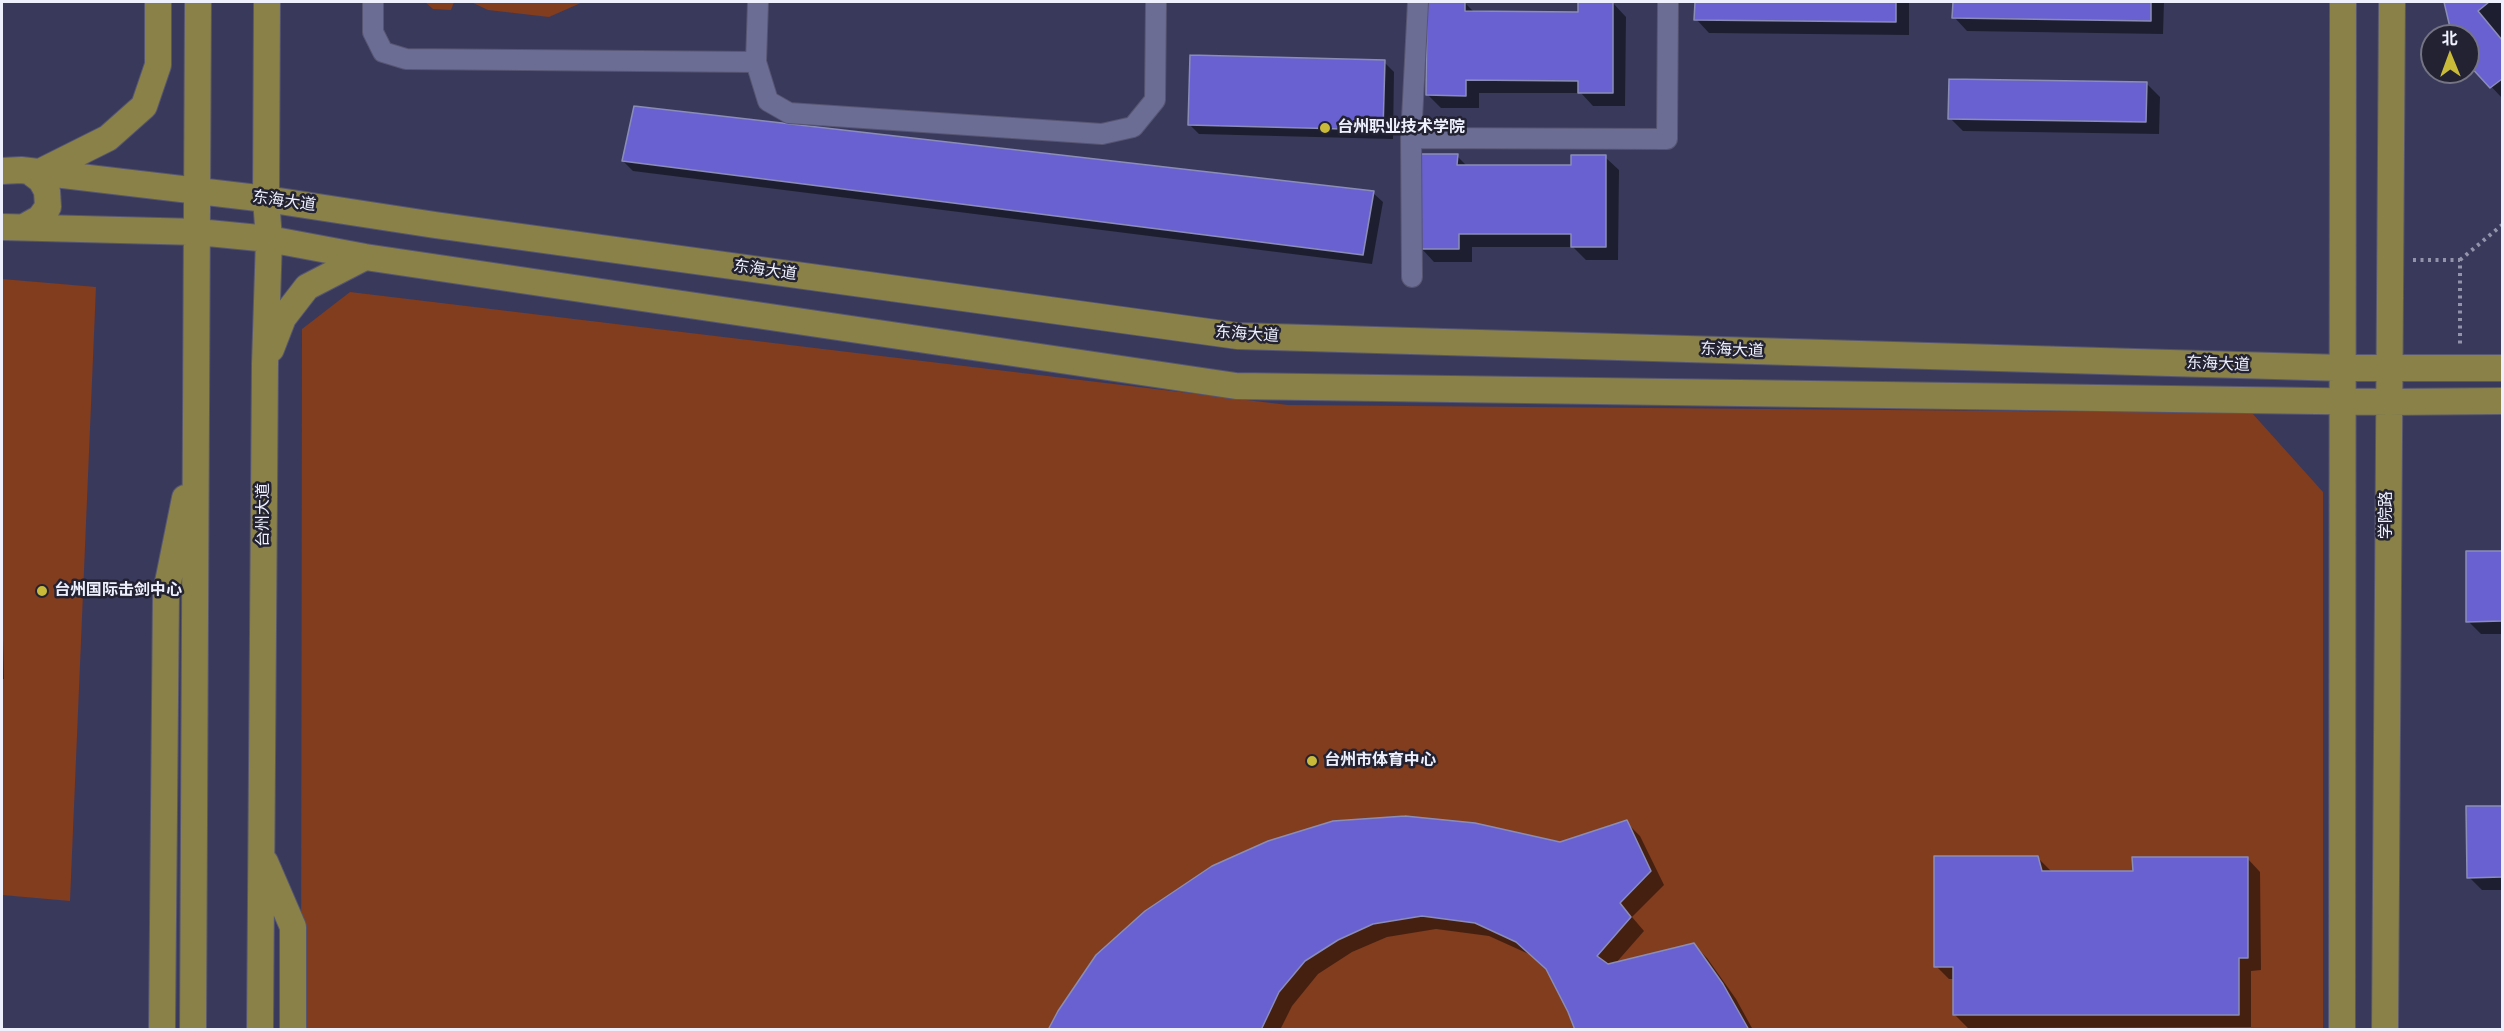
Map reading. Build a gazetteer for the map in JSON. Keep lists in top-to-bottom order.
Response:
{
  "streets": {
    "main road": ["东海大道", "台州大道", "学院路"]
  },
  "crossings": [
    ["东海大道", "台州大道"],
    ["东海大道", "学院路"]
  ],
  "places": ["台州职业技术学院", "台州国际击剑中心", "台州市体育中心"],
  "north": "top"
}
